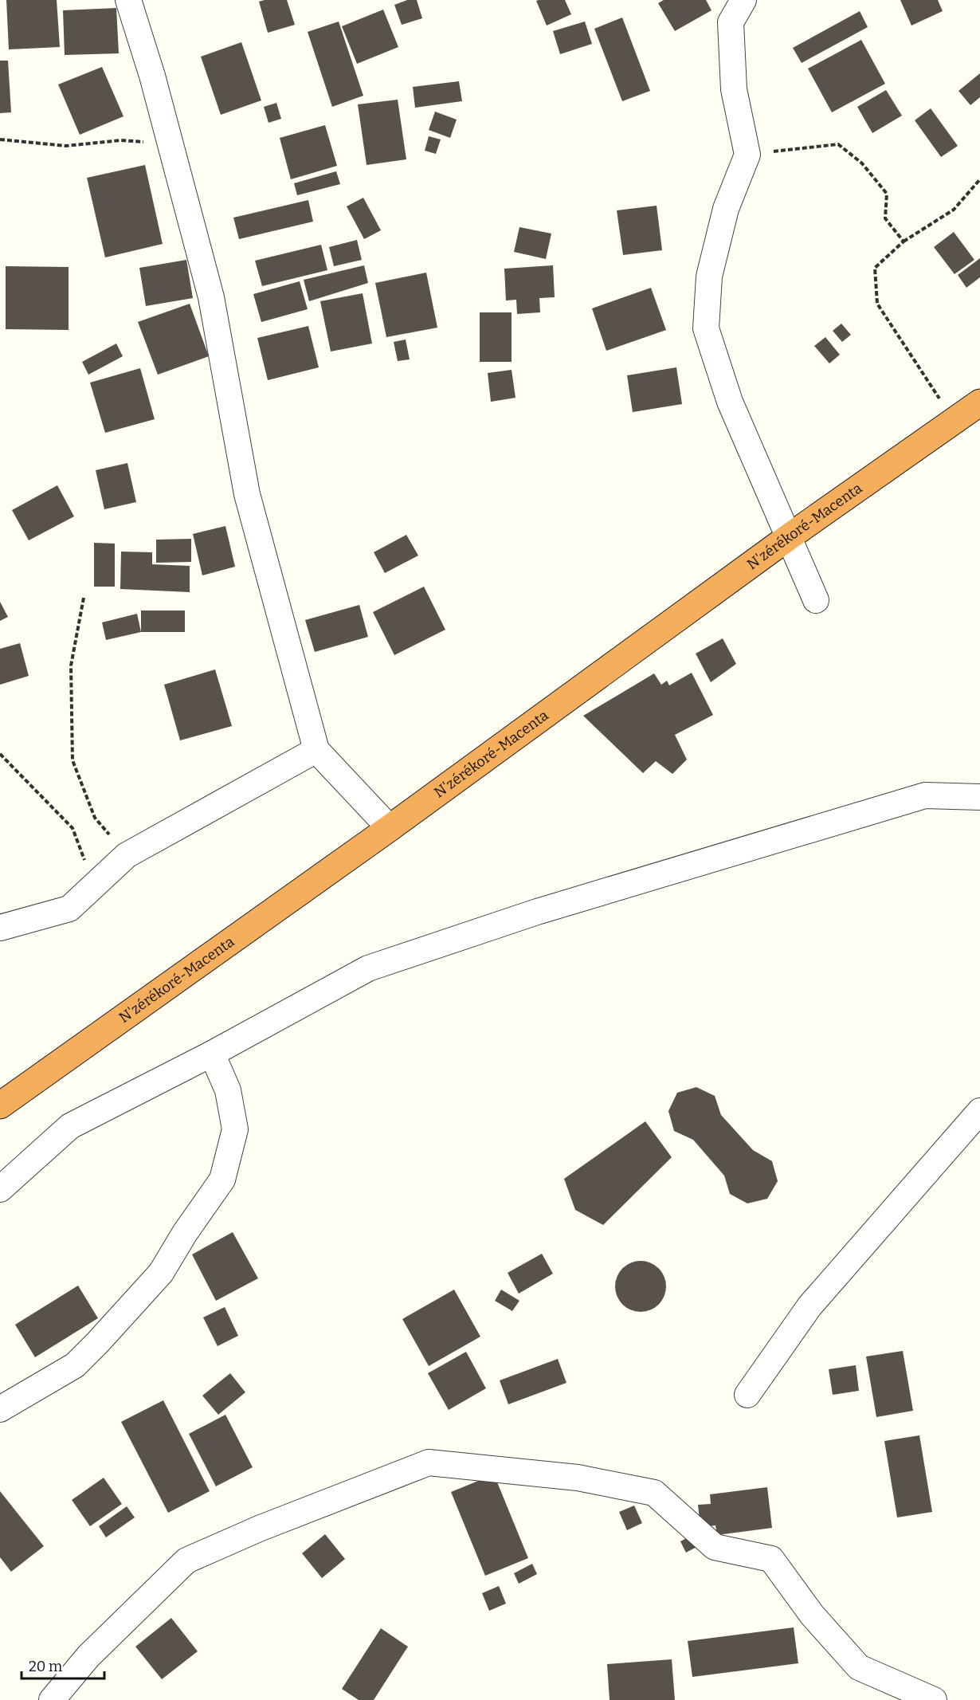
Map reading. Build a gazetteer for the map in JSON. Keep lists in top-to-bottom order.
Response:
{
  "streets": {
    "highway": ["N'zérékoré-Macenta"]
  },
  "scale_bar": "20 m"
}
